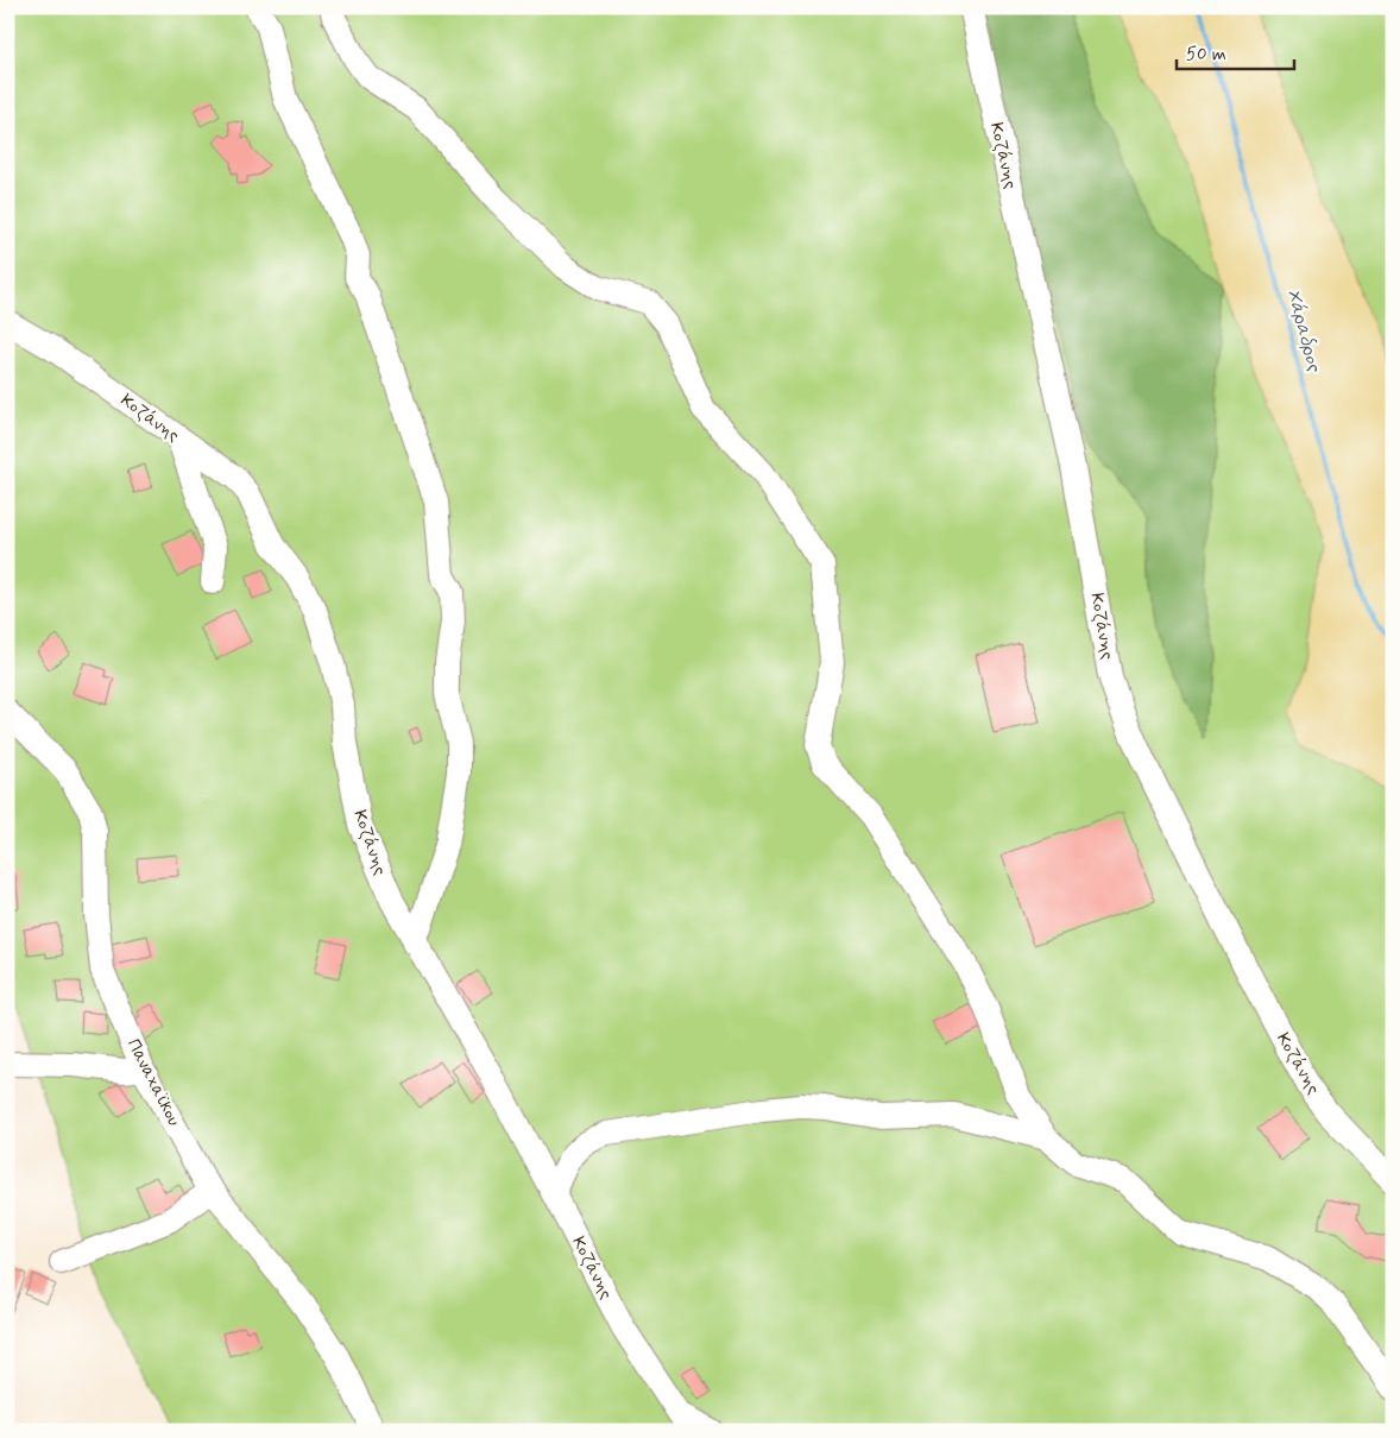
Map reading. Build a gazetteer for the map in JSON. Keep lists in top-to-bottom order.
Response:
{
  "streets": {
    "street": ["Κοζάνης", "Παναχαϊκου"]
  },
  "water": ["Χάραδρος"],
  "scale_bar": "50 m"
}
